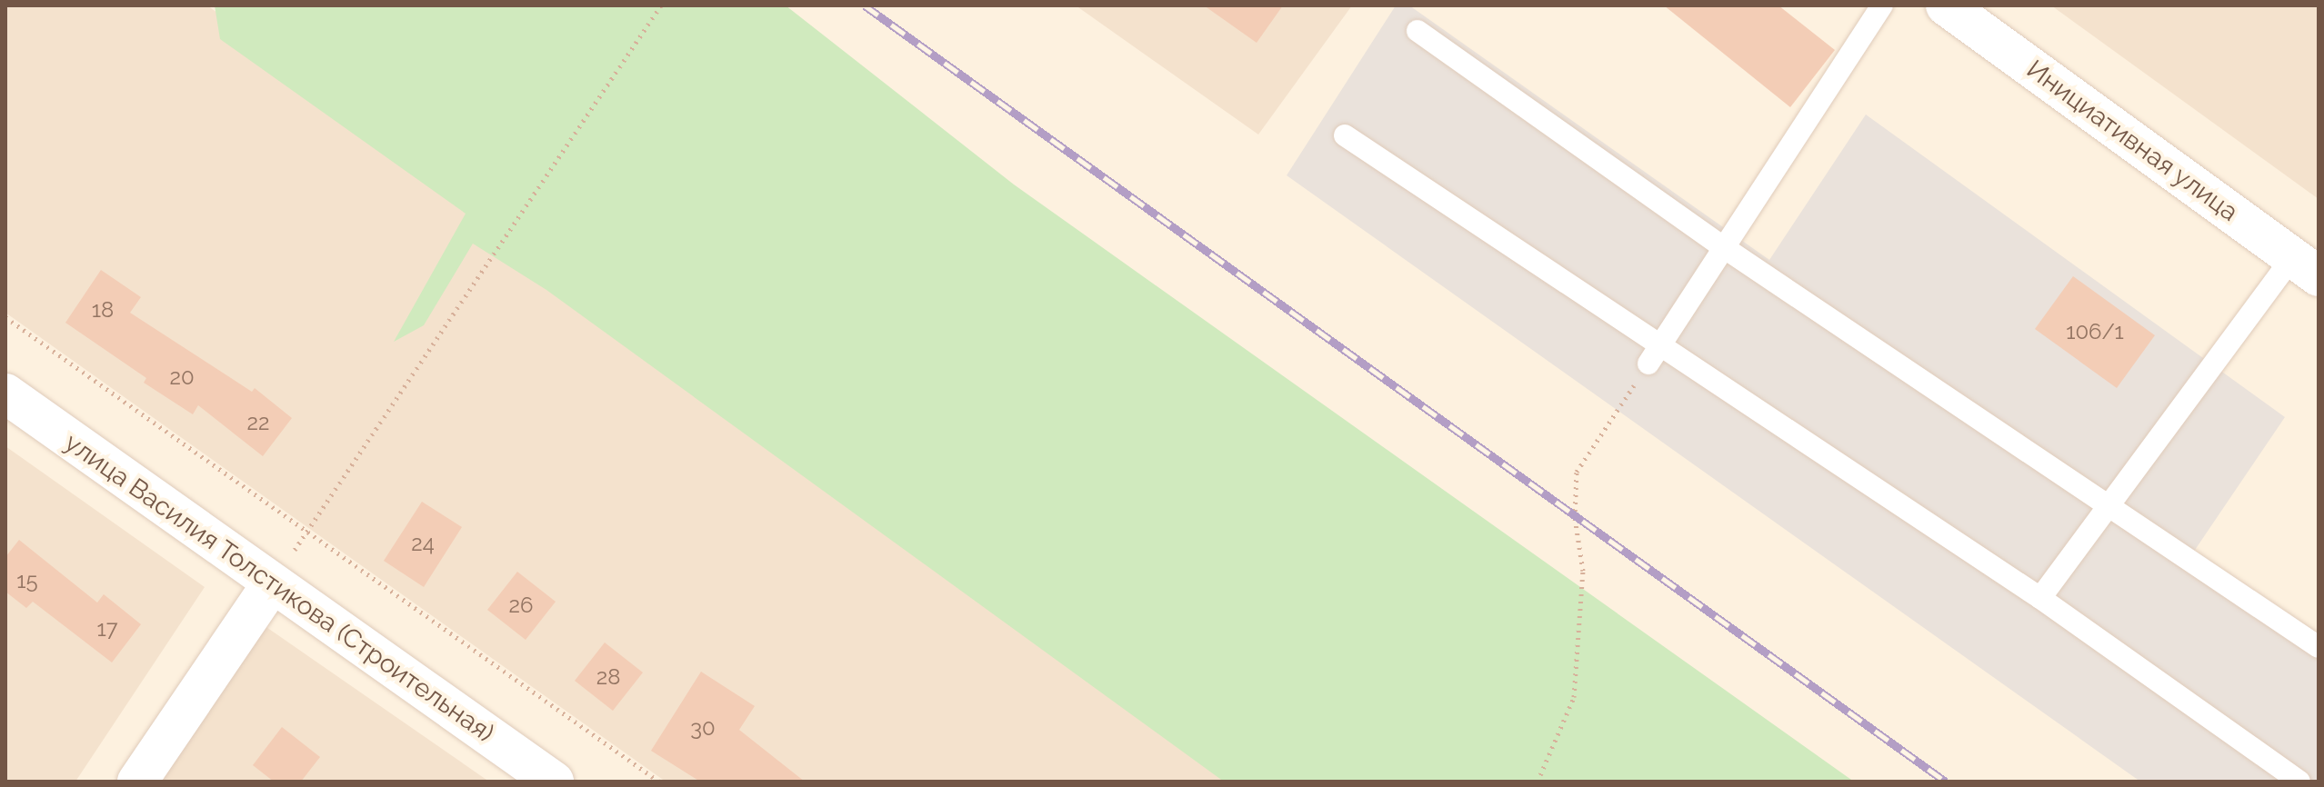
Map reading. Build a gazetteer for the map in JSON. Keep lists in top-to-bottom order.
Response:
{
  "streets": {
    "main road": ["Инициативная улица", "улица Василия Толстикова (Строительная)"]
  },
  "house_numbers": [
    "18",
    "106/1",
    "20",
    "22",
    "24",
    "15",
    "26",
    "17",
    "28",
    "30"
  ]
}
